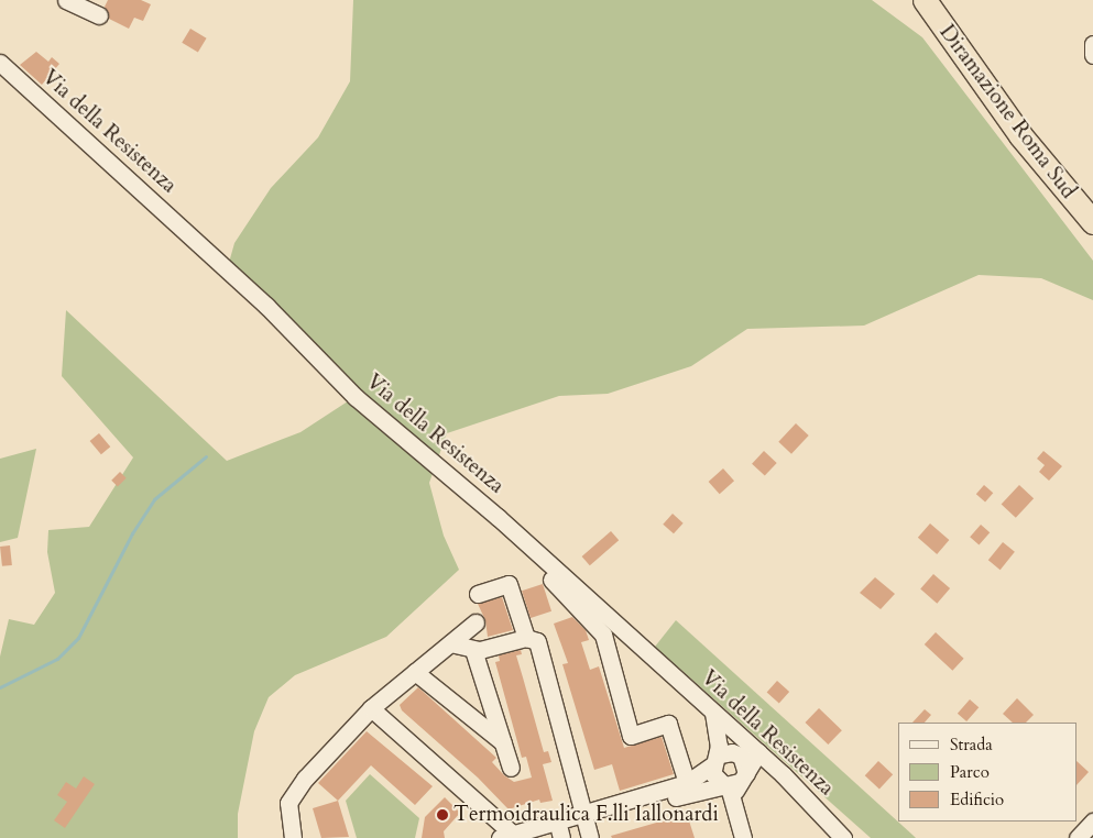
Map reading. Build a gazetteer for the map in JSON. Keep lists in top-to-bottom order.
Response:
{
  "streets": {
    "highway": ["Diramazione Roma Sud"],
    "street": ["Via della Resistenza"]
  },
  "places": ["Termoidraulica F.lli Iallonardi"],
  "legend": ["Strada", "Parco", "Edificio"]
}
